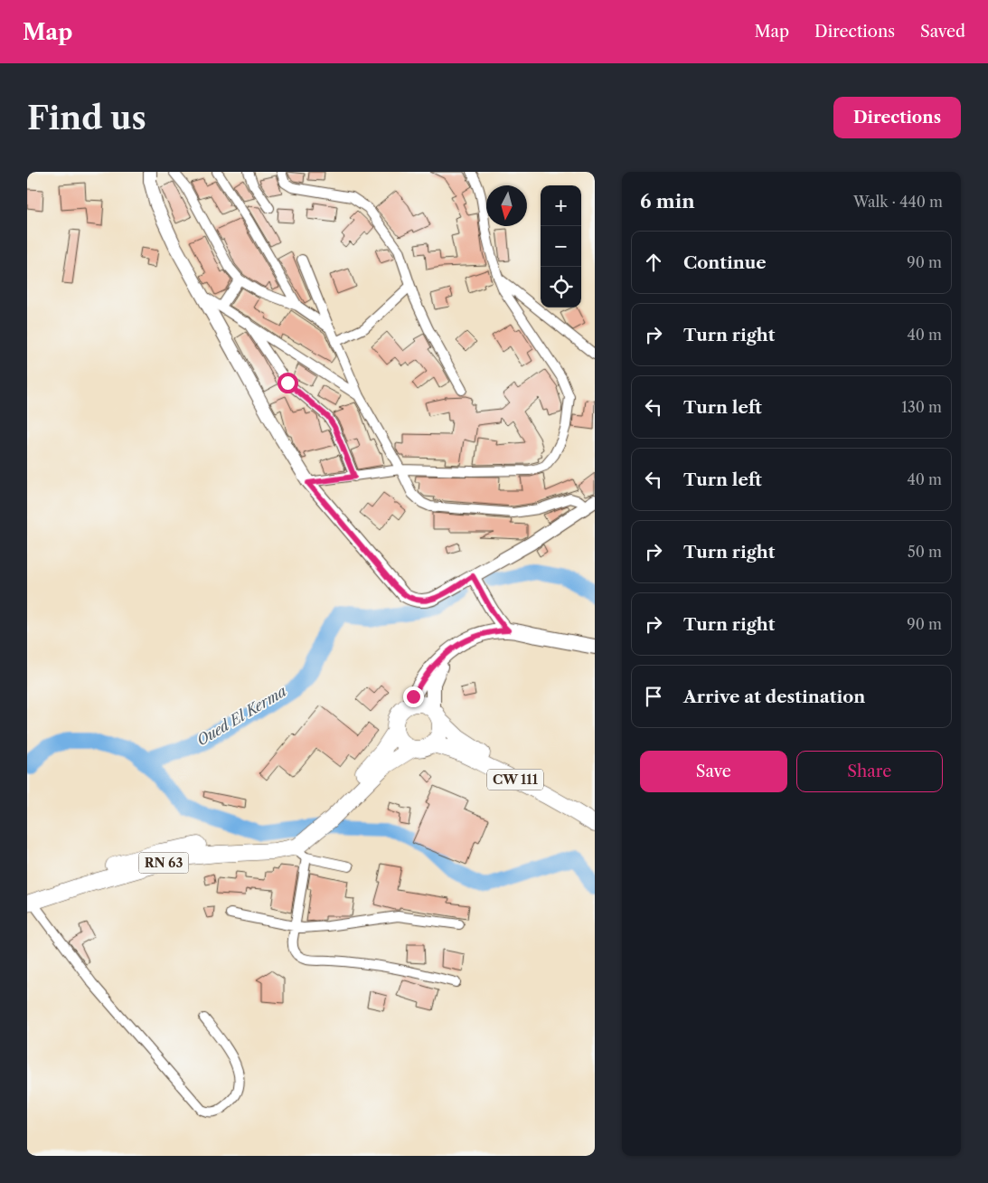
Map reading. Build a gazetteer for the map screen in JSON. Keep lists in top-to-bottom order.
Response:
{
  "streets": {
    "highway": ["CW 111", "RN 63"]
  },
  "crossings": [
    ["CW 111", "RN 63"]
  ],
  "water": ["Oued El Kerma"],
  "north": "bottom",
  "page": {
    "header": "Map",
    "nav": ["Map", "Directions", "Saved"],
    "buttons": [
      "Directions",
      ["Save", "Share"]
    ],
    "title": "Find us",
    "heading": ["6 min", "Walk · 440 m"],
    "map_buttons": ["+", "−"],
    "list": [
      ["Continue", "90 m"],
      ["Turn right", "40 m"],
      ["Turn left", "130 m"],
      ["Turn left", "40 m"],
      ["Turn right", "50 m"],
      ["Turn right", "90 m"],
      "Arrive at destination"
    ]
  }
}
